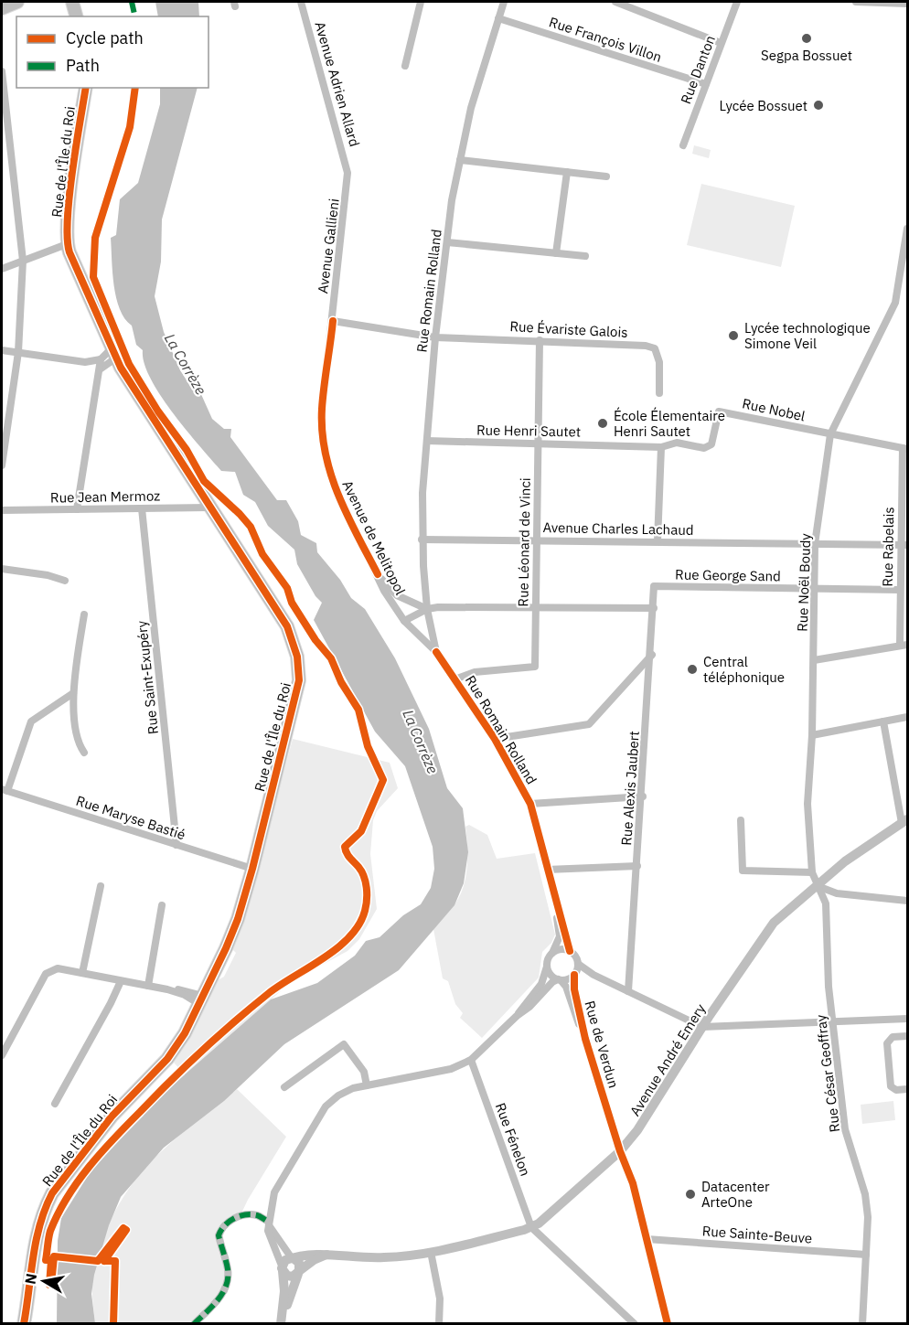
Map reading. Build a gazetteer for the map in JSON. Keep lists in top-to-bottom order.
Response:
{
  "streets": {
    "main road": ["Rue de l'Île du Roi"],
    "street": [
      "Rue François Villon",
      "Rue Danton",
      "Avenue Adrien Allard",
      "Avenue Gallieni",
      "Rue Romain Rolland",
      "Rue Évariste Galois",
      "Rue Nobel",
      "Rue Henri Sautet",
      "Rue Jean Mermoz",
      "Avenue Charles Lachaud",
      "Avenue de Melitopol",
      "Rue Léonard de Vinci",
      "Rue Rabelais",
      "Rue George Sand",
      "Rue Noël Boudy",
      "Rue Saint-Exupéry",
      "Rue Alexis Jaubert",
      "Rue Maryse Bastié",
      "Rue de Verdun",
      "Avenue André Emery",
      "Rue César Geoffray",
      "Rue Fénelon",
      "Rue Sainte-Beuve"
    ]
  },
  "crossings": [
    ["Rue François Villon", "Rue Danton"],
    ["Rue François Villon", "Rue Romain Rolland"],
    ["Avenue Adrien Allard", "Avenue Gallieni"],
    ["Rue de l'Île du Roi", "Rue Jean Mermoz"],
    ["Rue de l'Île du Roi", "Rue Maryse Bastié"],
    ["Avenue Gallieni", "Rue Évariste Galois"],
    ["Avenue Gallieni", "Avenue de Melitopol"],
    ["Rue Romain Rolland", "Rue Évariste Galois"],
    ["Rue Romain Rolland", "Rue Henri Sautet"],
    ["Rue Romain Rolland", "Avenue Charles Lachaud"],
    ["Rue Romain Rolland", "Avenue de Melitopol"],
    ["Rue Romain Rolland", "Rue Léonard de Vinci"],
    ["Rue Romain Rolland", "Rue de Verdun"],
    ["Rue Évariste Galois", "Avenue de Melitopol"],
    ["Rue Évariste Galois", "Rue Léonard de Vinci"],
    ["Rue Nobel", "Rue Henri Sautet"],
    ["Rue Nobel", "Rue Rabelais"],
    ["Rue Nobel", "Rue Noël Boudy"],
    ["Rue Henri Sautet", "Rue Léonard de Vinci"],
    ["Rue Jean Mermoz", "Rue Saint-Exupéry"],
    ["Avenue Charles Lachaud", "Rue Léonard de Vinci"],
    ["Avenue Charles Lachaud", "Rue Rabelais"],
    ["Avenue Charles Lachaud", "Rue Noël Boudy"],
    ["Rue Rabelais", "Rue George Sand"],
    ["Rue George Sand", "Rue Noël Boudy"],
    ["Rue George Sand", "Rue Alexis Jaubert"],
    ["Rue Noël Boudy", "Avenue André Emery"],
    ["Rue Noël Boudy", "Rue César Geoffray"],
    ["Rue Saint-Exupéry", "Rue Maryse Bastié"],
    ["Rue de Verdun", "Avenue André Emery"],
    ["Rue de Verdun", "Rue Sainte-Beuve"],
    ["Avenue André Emery", "Rue César Geoffray"],
    ["Avenue André Emery", "Rue Fénelon"],
    ["Rue César Geoffray", "Rue Sainte-Beuve"]
  ],
  "water": ["La Corrèze"],
  "places": [
    "Segpa Bossuet",
    "Lycée Bossuet",
    "Lycée technologique Simone Veil",
    "École Élementaire Henri Sautet",
    "Central téléphonique",
    "Datacenter ArteOne"
  ],
  "legend": ["Cycle path", "Path"],
  "north": "left"
}
